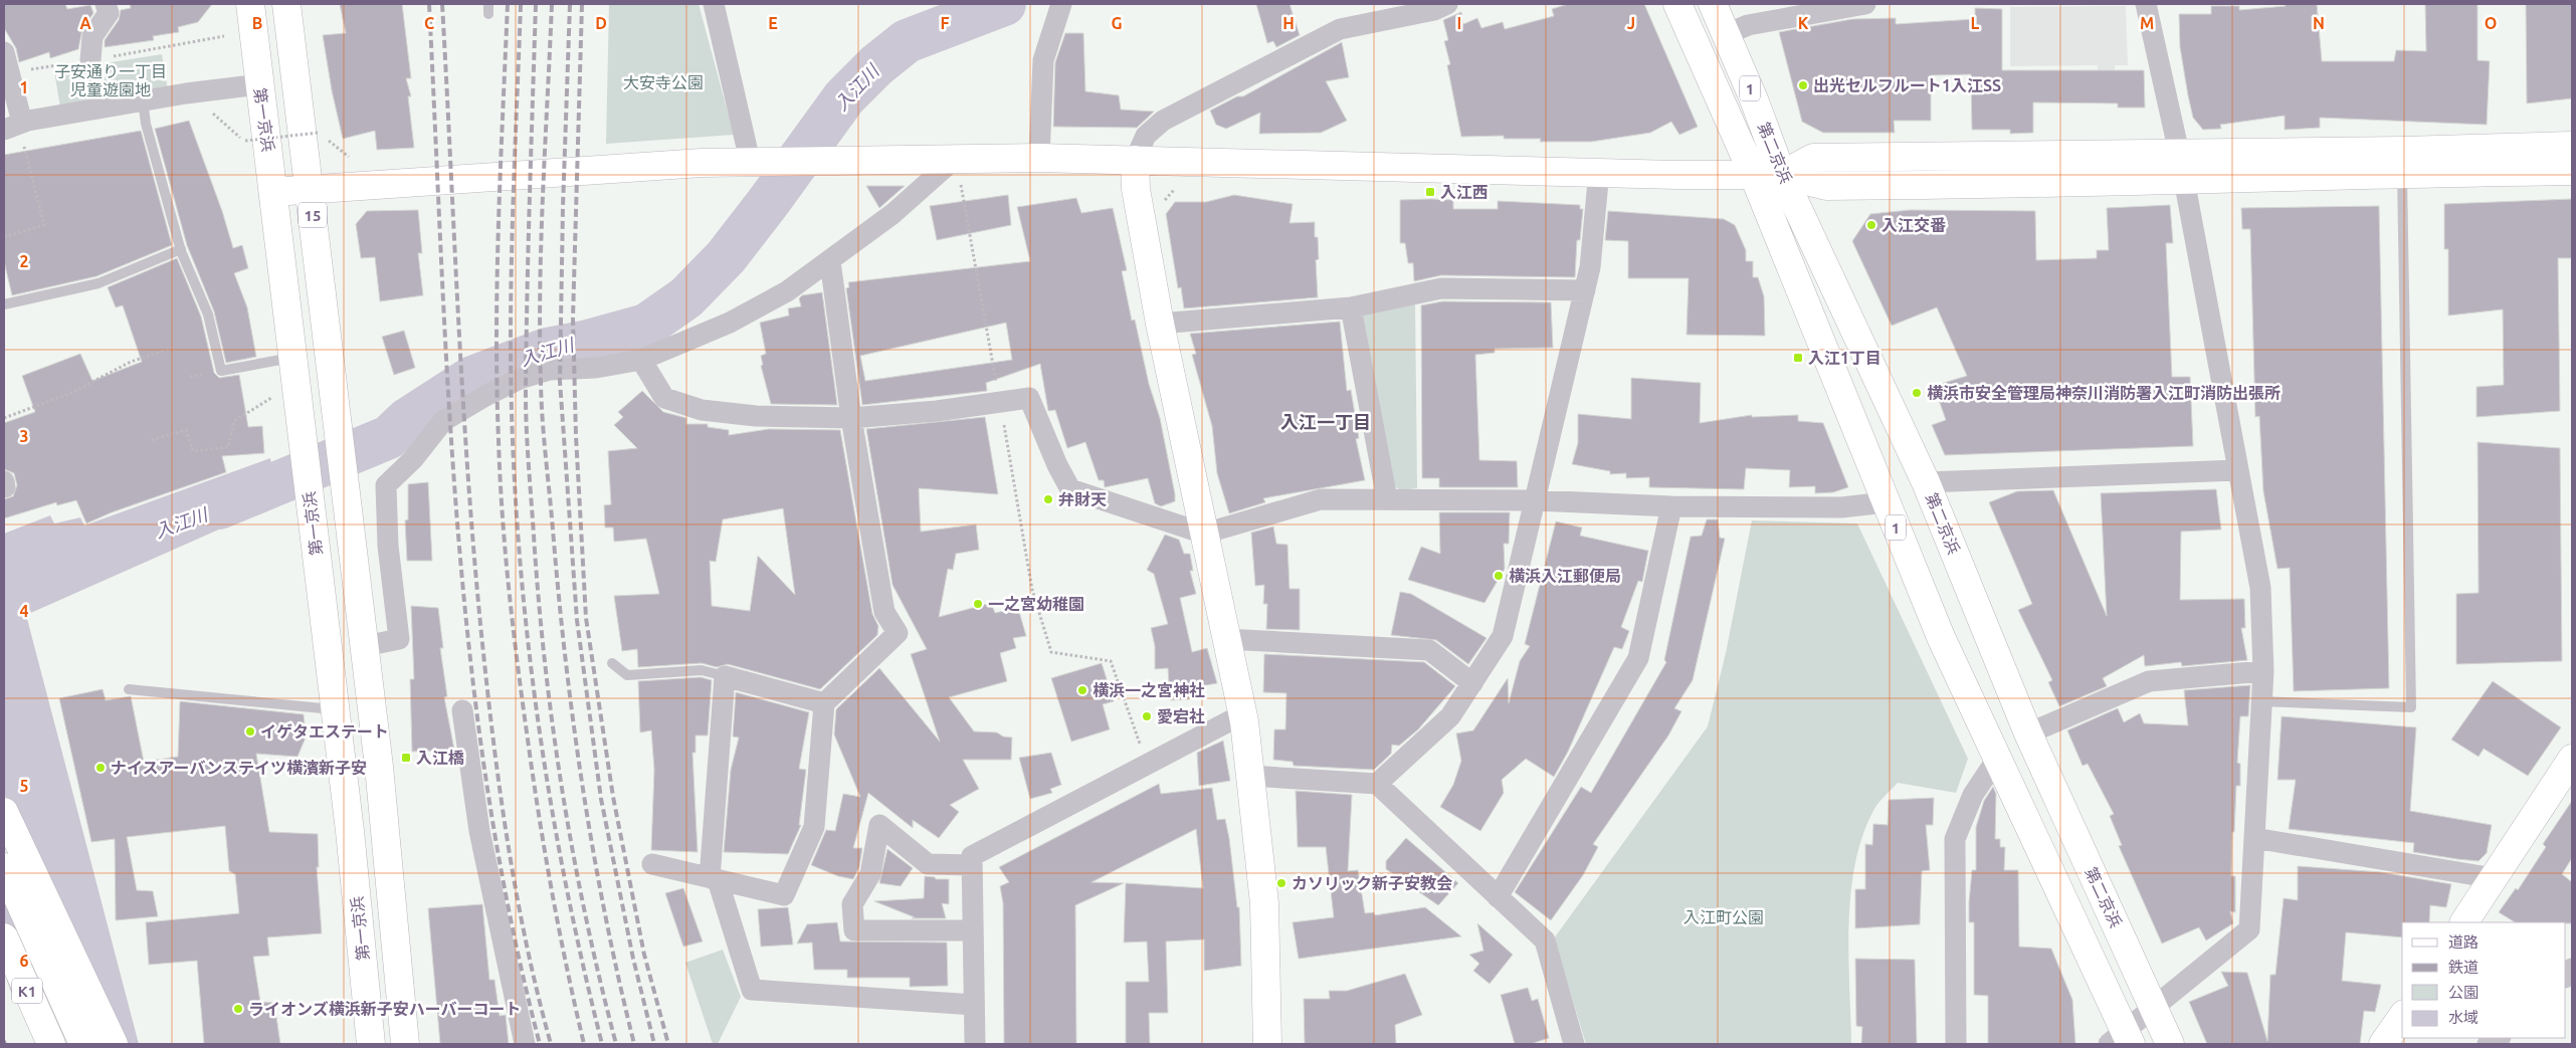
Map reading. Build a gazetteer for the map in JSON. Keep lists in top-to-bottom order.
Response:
{
  "streets": {
    "main road": [
      "1",
      "第一京浜",
      "第二京浜",
      "15",
      "K1"
    ]
  },
  "districts": ["入江一丁目"],
  "water": ["入江川"],
  "parks": ["子安通り一丁目 児童遊園地", "大安寺公園", "入江町公園"],
  "places": {
    "other": [
      "出光セルフルート1入江SS",
      "入江交番",
      "横浜市安全管理局神奈川消防署入江町消防出張所",
      "弁財天",
      "横浜入江郵便局",
      "一之宮幼稚園",
      "横浜一之宮神社",
      "愛宕社",
      "イゲタエステート",
      "ナイスアーバンステイツ横濱新子安",
      "カソリック新子安教会",
      "ライオンズ横浜新子安ハーバーコート"
    ],
    "transit": ["入江西", "入江1丁目", "入江橋"]
  },
  "legend": [
    "道路",
    "鉄道",
    "公園",
    "水域"
  ],
  "grid": {
    "columns": [
      "A",
      "B",
      "C",
      "D",
      "E",
      "F",
      "G",
      "H",
      "I",
      "J",
      "K",
      "L",
      "M",
      "N",
      "O"
    ],
    "rows": [
      "1",
      "2",
      "3",
      "4",
      "5",
      "6"
    ]
  }
}
